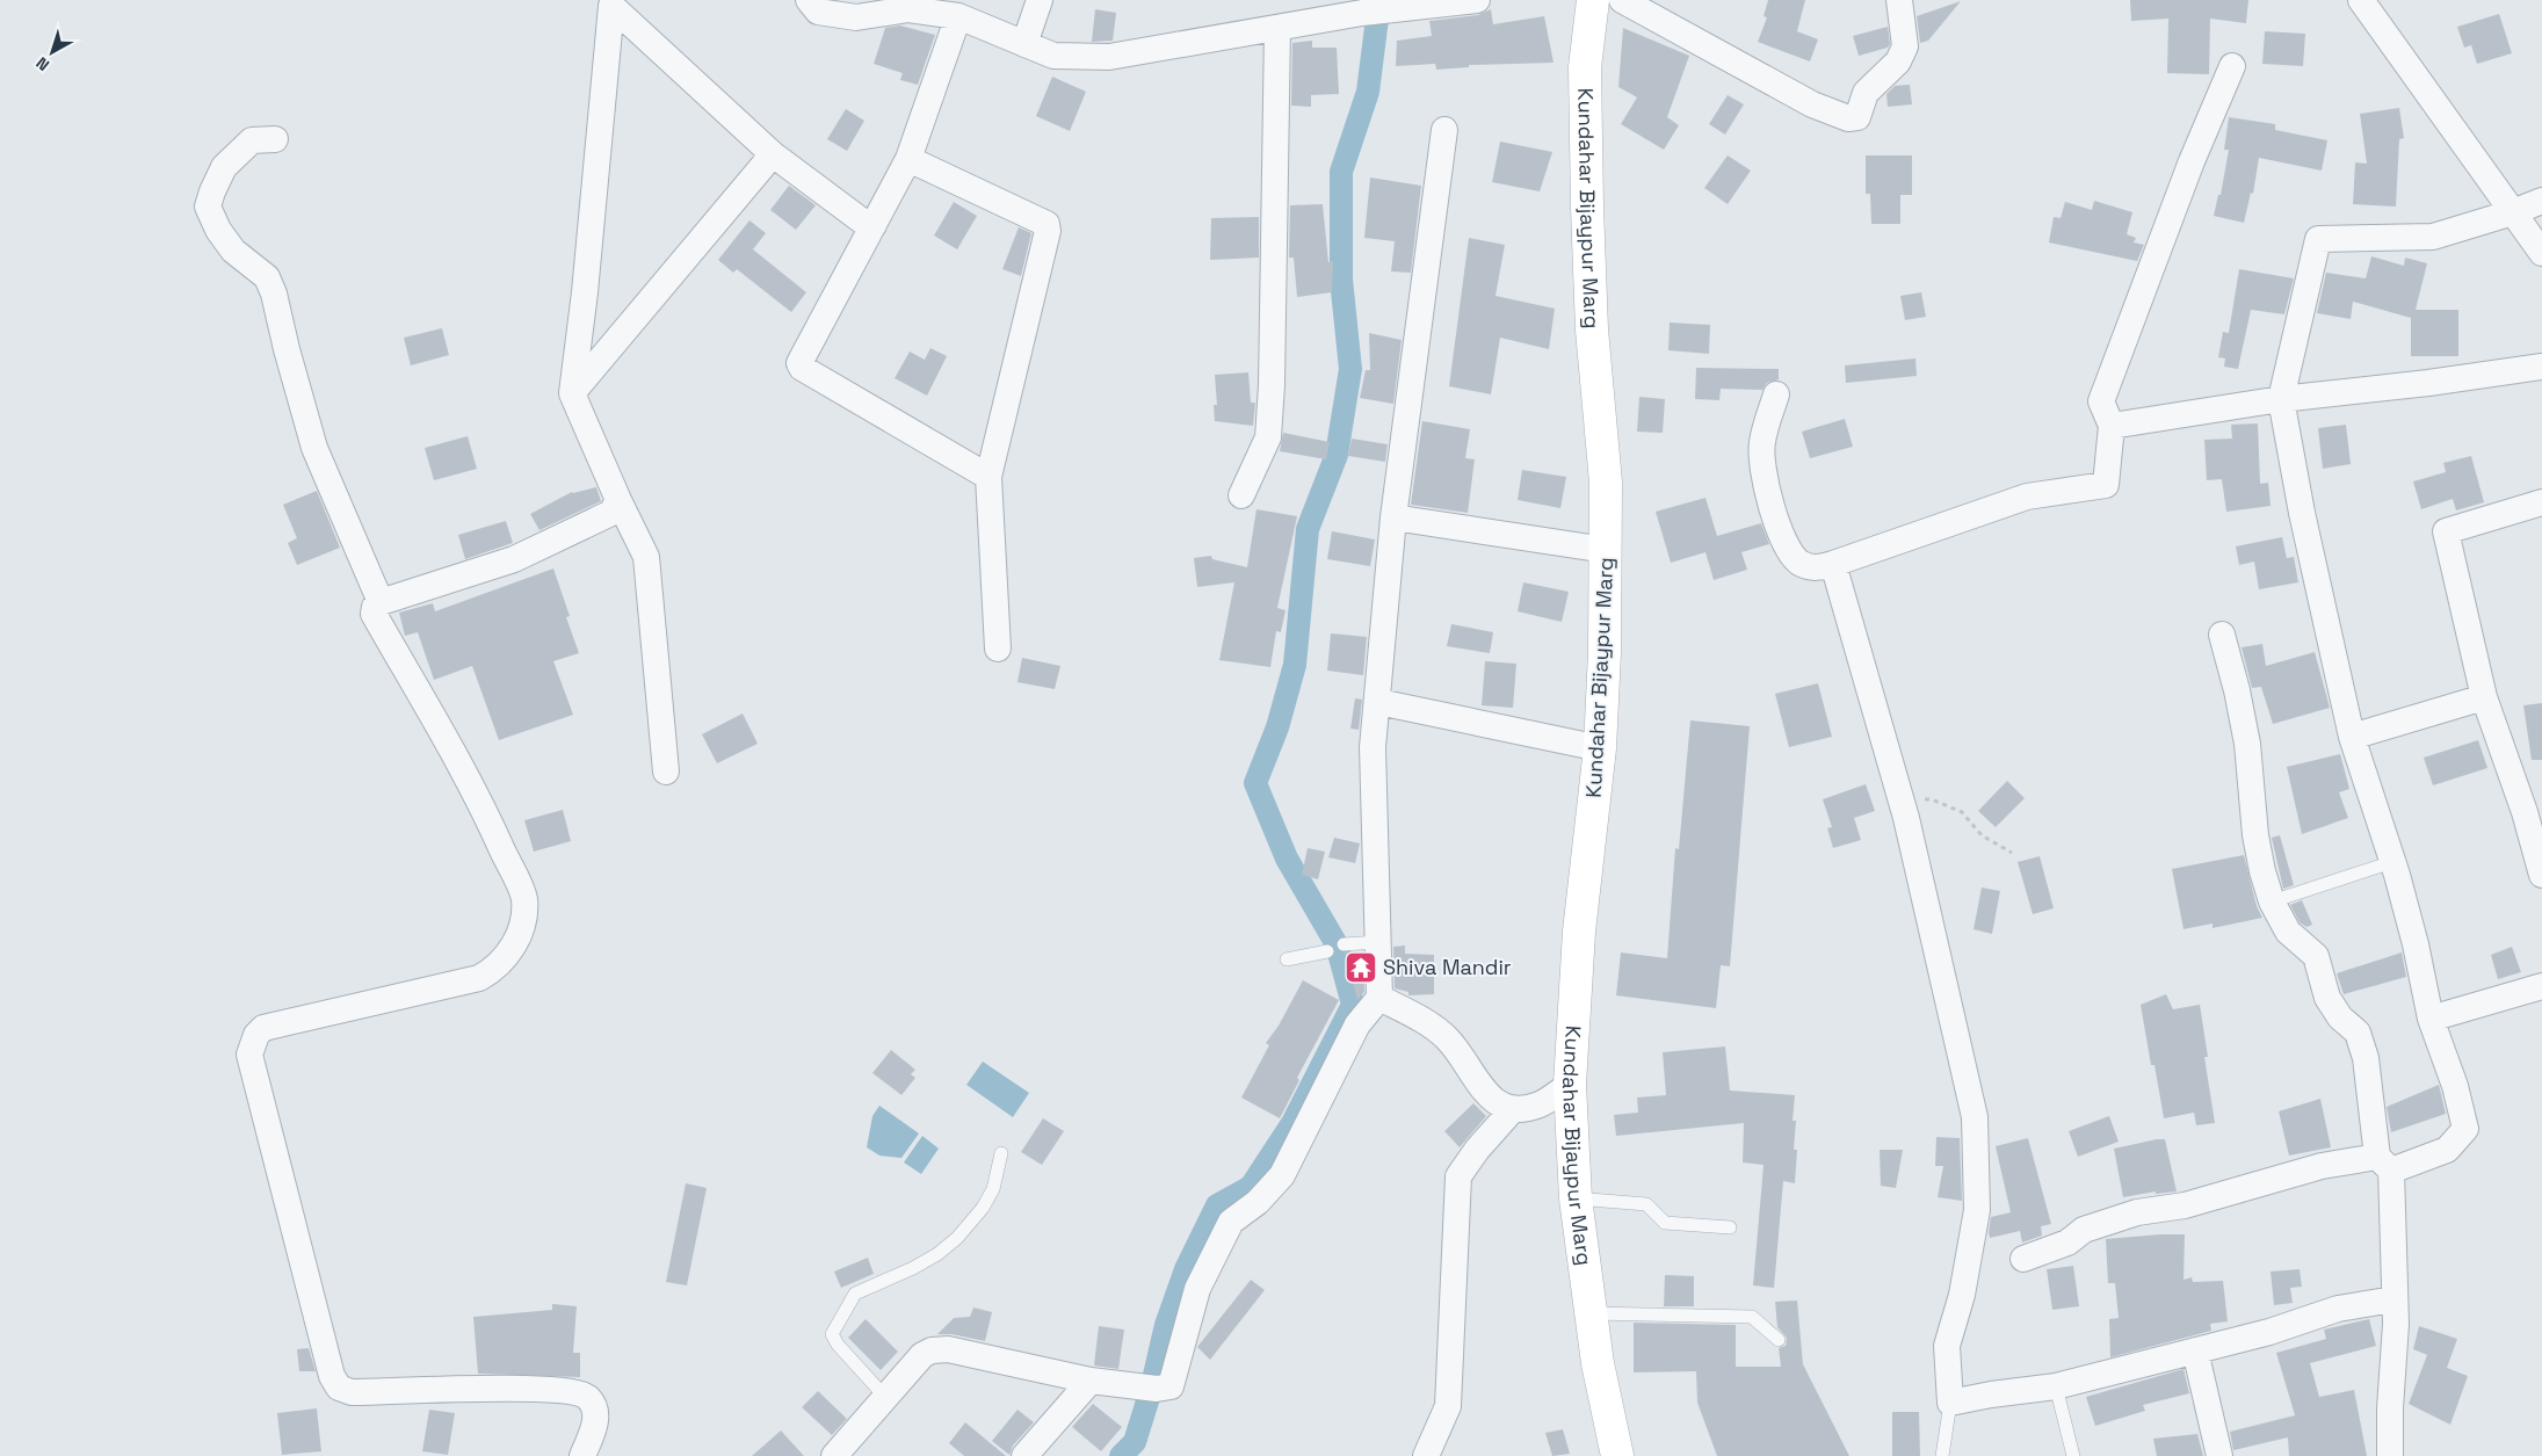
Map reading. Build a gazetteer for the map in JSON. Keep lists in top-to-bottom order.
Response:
{
  "streets": {
    "main road": ["Kundahar Bijaypur Marg"]
  },
  "places": {
    "temple": ["Shiva Mandir"]
  },
  "north": "bottom left"
}
